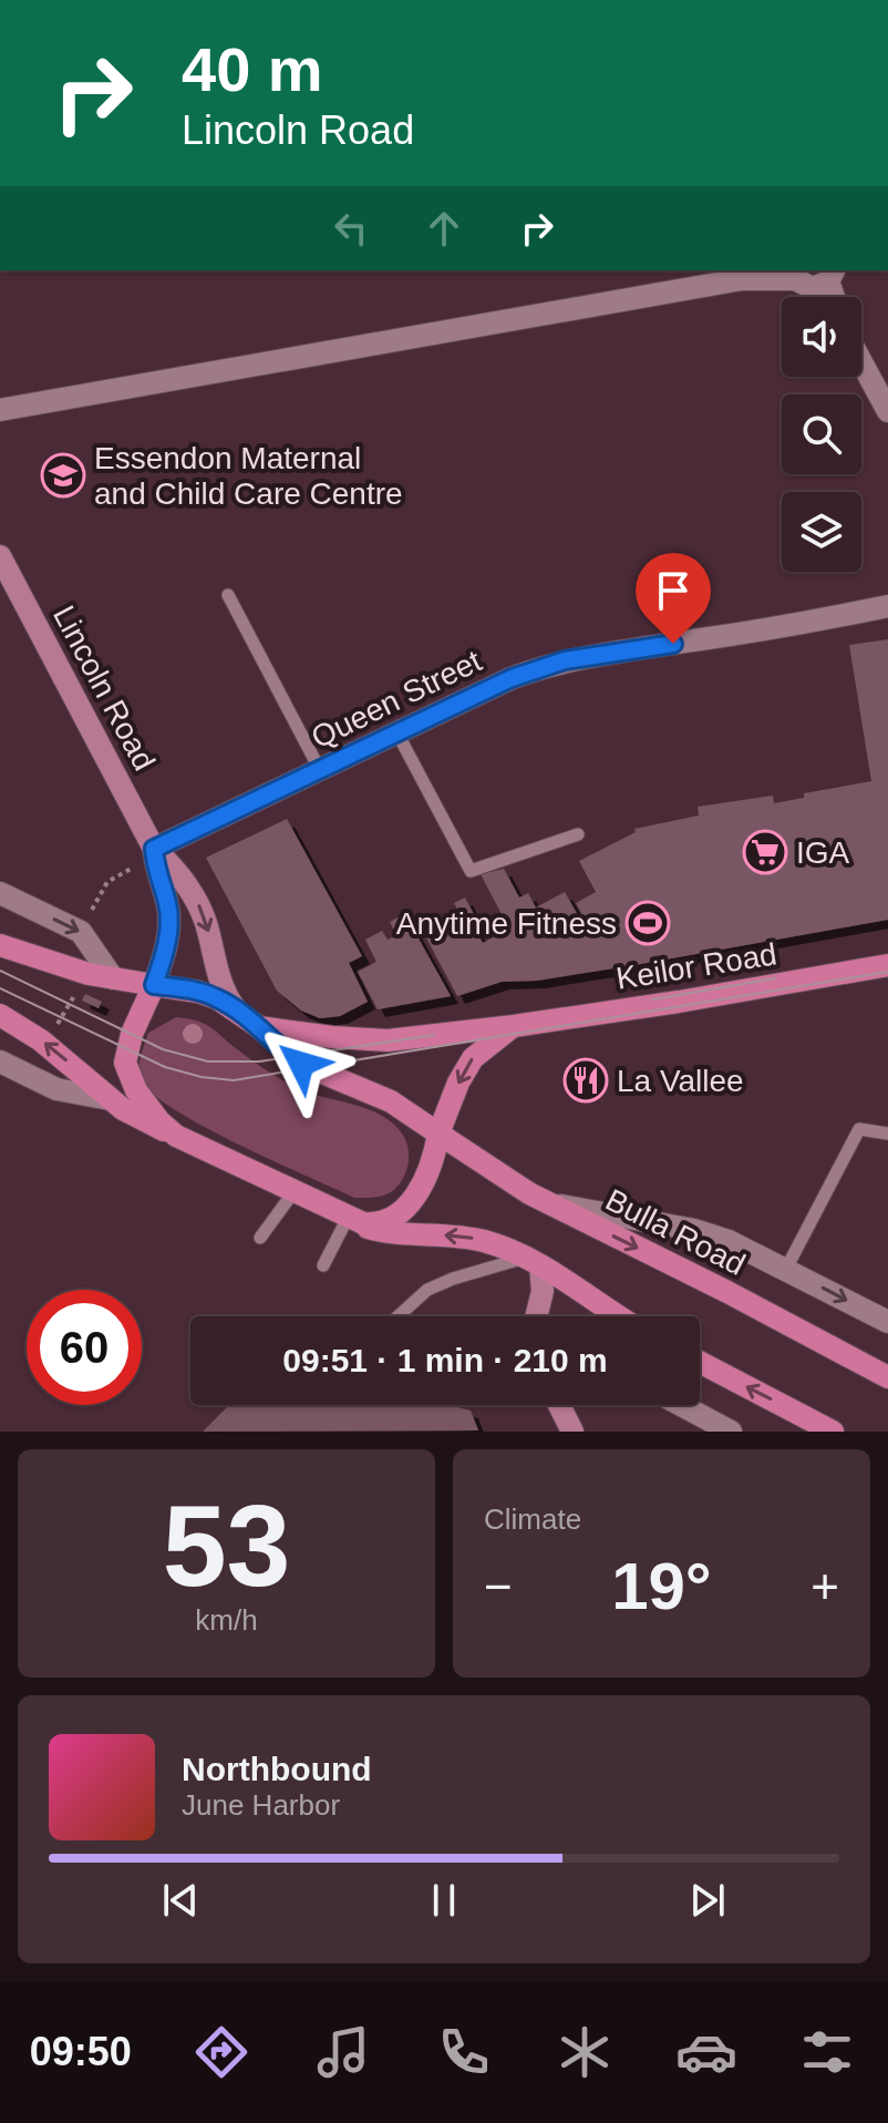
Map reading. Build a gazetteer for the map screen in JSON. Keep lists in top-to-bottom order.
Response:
{
  "streets": {
    "main road": ["Lincoln Road", "Keilor Road", "Bulla Road"],
    "street": ["Queen Street"]
  },
  "crossings": [
    ["Lincoln Road", "Queen Street"],
    ["Lincoln Road", "Bulla Road"],
    ["Keilor Road", "Bulla Road"]
  ],
  "places": {
    "school or university": ["Essendon Maternal and Child Care Centre"],
    "supermarket": ["IGA"],
    "sports": ["Anytime Fitness"],
    "restaurant": ["La Vallee"]
  },
  "page": {
    "turn": ["40 m", "Lincoln Road"],
    "limit": "60",
    "trip": "09:51 · 1 min · 210 m",
    "tile": [
      ["53", "km/h"],
      "Climate"
    ],
    "heat": ["−", "19°", "+"],
    "song": ["Northbound", "June Harbor"],
    "tabs": "09:50"
  }
}
